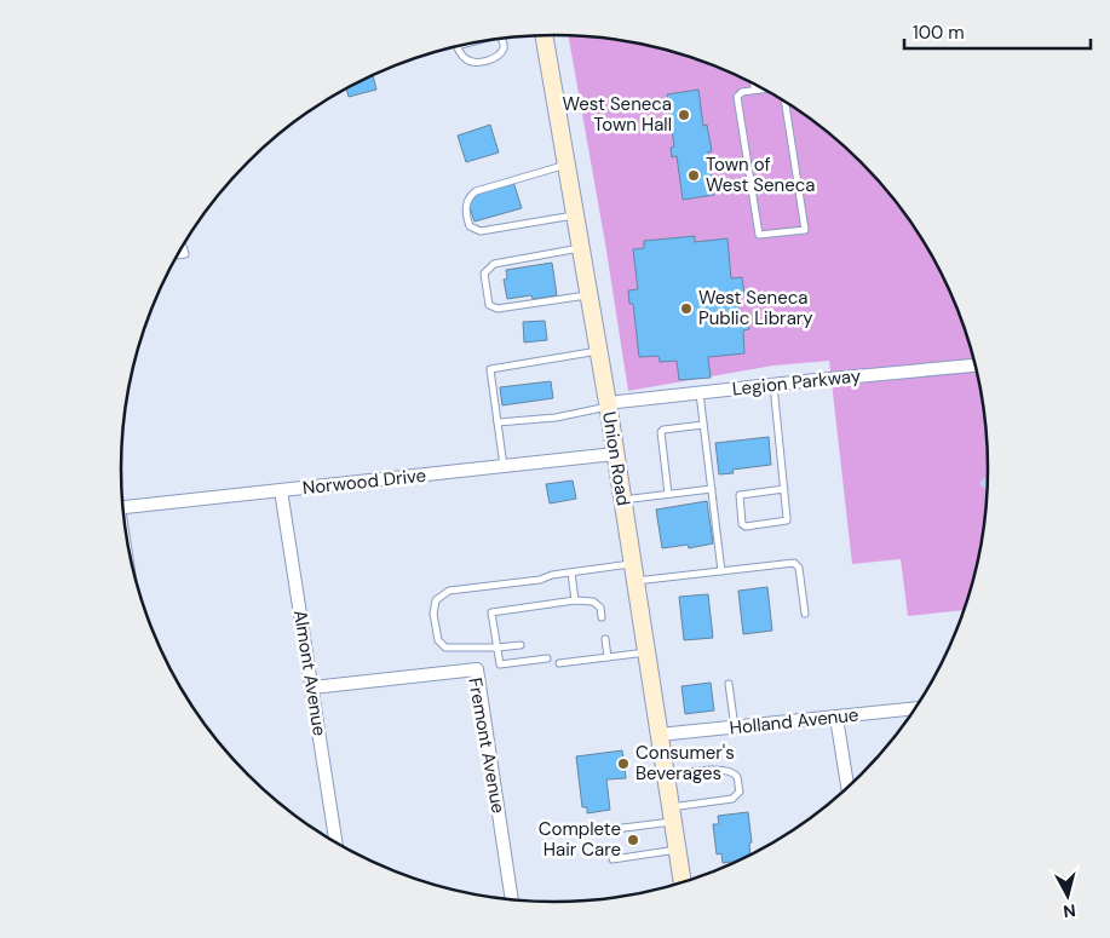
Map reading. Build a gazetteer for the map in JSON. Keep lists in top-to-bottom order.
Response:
{
  "streets": {
    "main road": ["Union Road"],
    "street": [
      "Legion Parkway",
      "Norwood Drive",
      "Almont Avenue",
      "Holland Avenue",
      "Fremont Avenue"
    ]
  },
  "crossings": [
    ["Legion Parkway", "Union Road"],
    ["Union Road", "Norwood Drive"],
    ["Union Road", "Holland Avenue"],
    ["Norwood Drive", "Almont Avenue"],
    ["Almont Avenue", "Fremont Avenue"]
  ],
  "places": [
    "West Seneca Town Hall",
    "Town of West Seneca",
    "West Seneca Public Library",
    "Consumer's Beverages",
    "Complete Hair Care"
  ],
  "scale_bar": "100 m",
  "north": "bottom"
}
